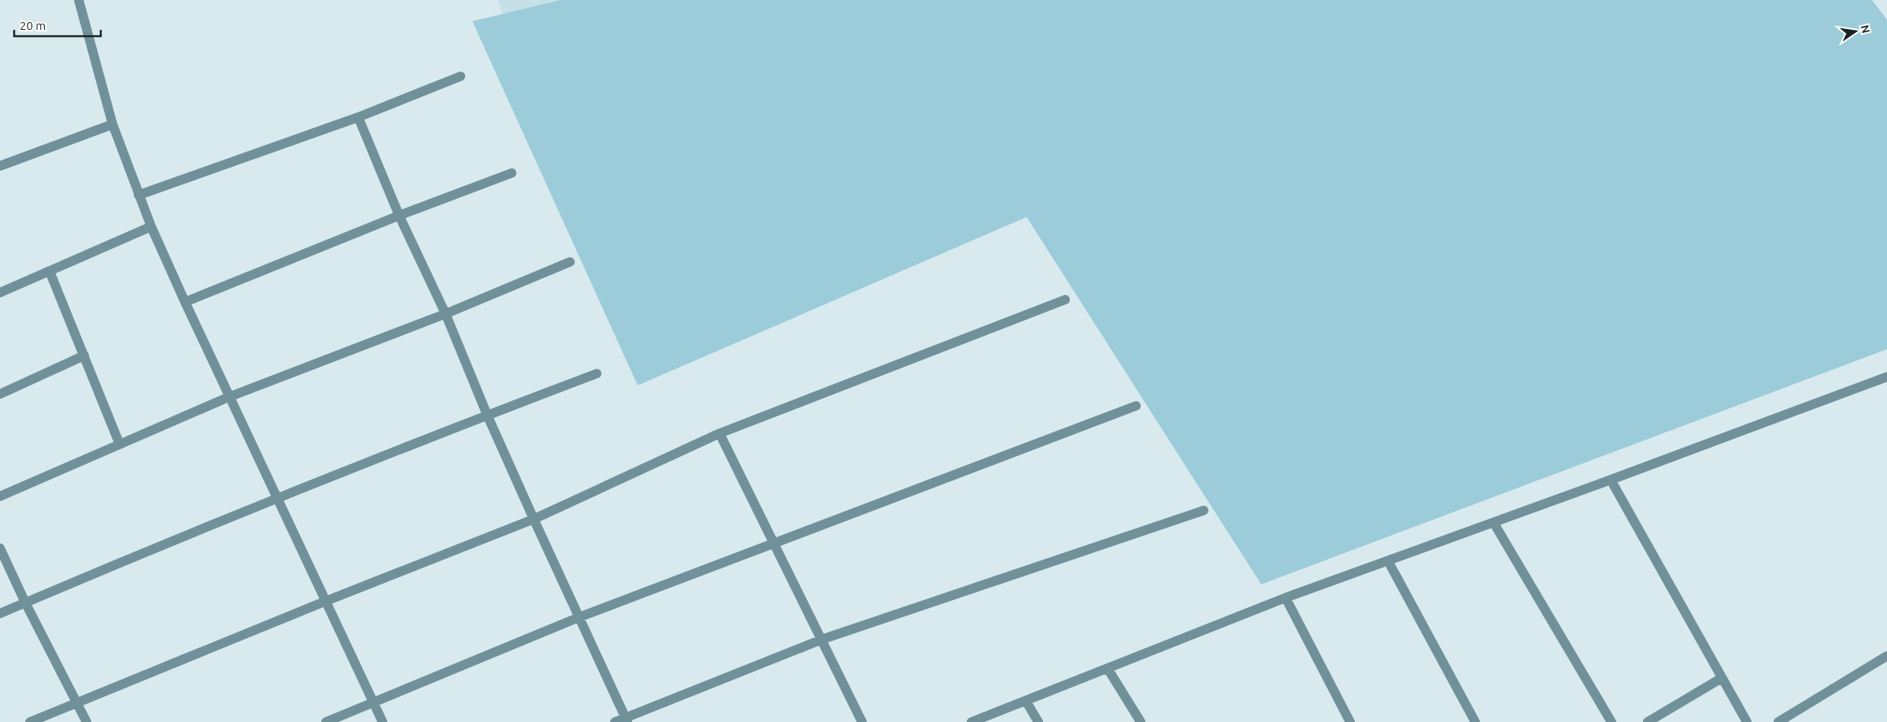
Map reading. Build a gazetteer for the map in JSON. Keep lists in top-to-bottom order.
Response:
{
  "scale_bar": "20 m",
  "north": "right"
}
